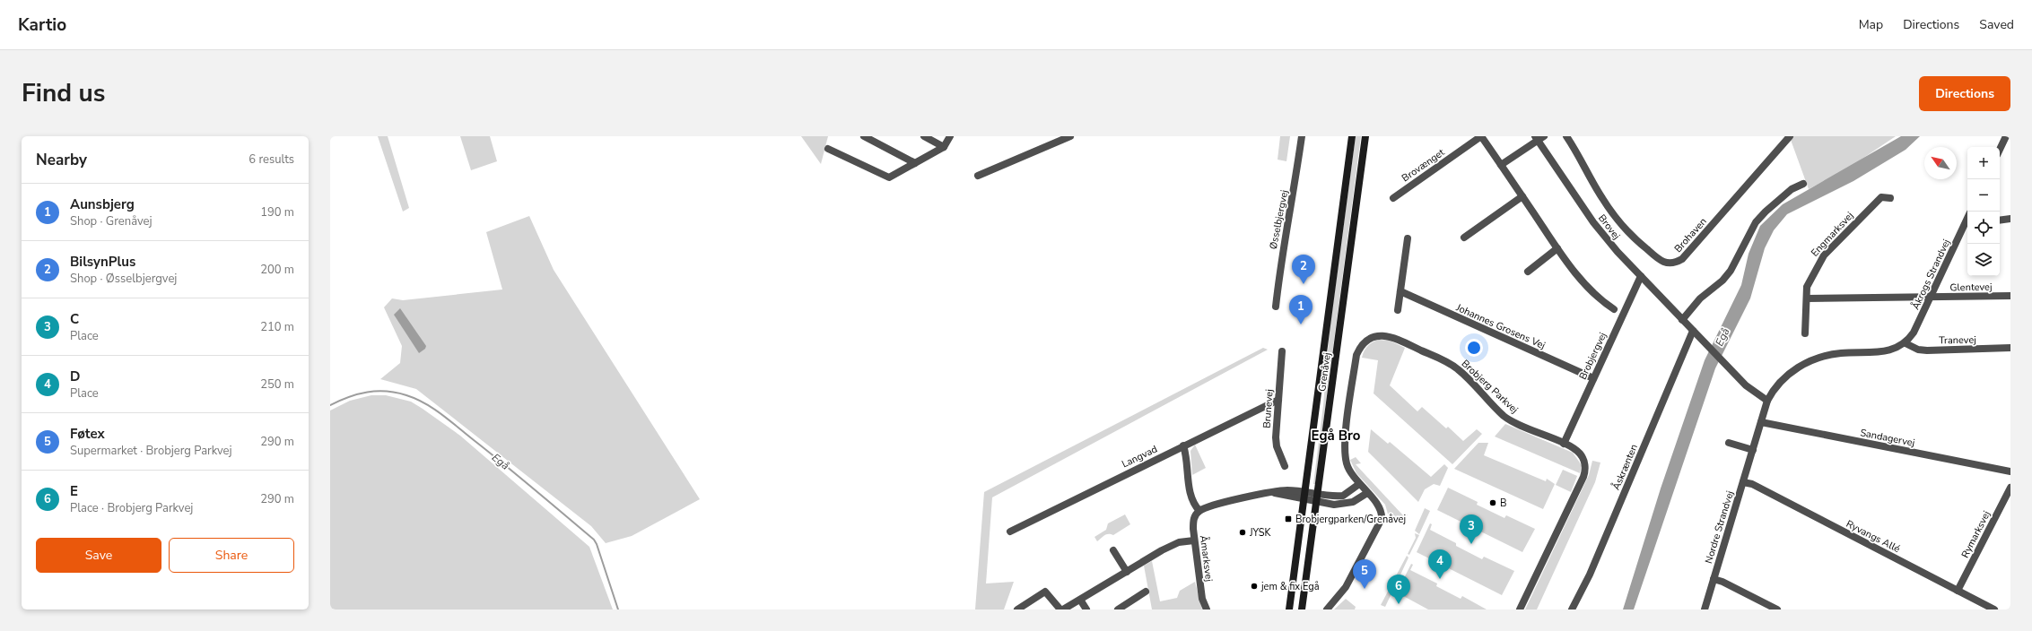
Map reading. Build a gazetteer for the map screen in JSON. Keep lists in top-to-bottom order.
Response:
{
  "streets": {
    "main road": ["Grenåvej"],
    "street": [
      "Brovænget",
      "Øsselbjergvej",
      "Brovej",
      "Engmarksvej",
      "Brohaven",
      "Åkrogs Strandvej",
      "Glentevej",
      "Johannes Grosens Vej",
      "Tranevej",
      "Brobjergvej",
      "Brobjerg Parkvej",
      "Brunevej",
      "Sandagervej",
      "Langvad",
      "Åskrænten",
      "Nordre Strandvej",
      "Rymarksvej",
      "Ryvangs Allé",
      "Åmarksvej"
    ]
  },
  "crossings": [
    ["Brovej", "Brobjergvej"],
    ["Brovej", "Åskrænten"],
    ["Brovej", "Nordre Strandvej"],
    ["Åkrogs Strandvej", "Glentevej"],
    ["Åkrogs Strandvej", "Tranevej"],
    ["Åkrogs Strandvej", "Nordre Strandvej"],
    ["Johannes Grosens Vej", "Brobjergvej"],
    ["Tranevej", "Nordre Strandvej"],
    ["Brobjergvej", "Brobjerg Parkvej"],
    ["Brunevej", "Langvad"],
    ["Sandagervej", "Nordre Strandvej"],
    ["Nordre Strandvej", "Ryvangs Allé"],
    ["Rymarksvej", "Ryvangs Allé"]
  ],
  "districts": ["Egå Bro"],
  "water": ["Egå"],
  "places": {
    "other": ["B", "JYSK", "jem & fix Egå"],
    "transit": ["Brobjergparken/Grenåvej"]
  },
  "north": "top left",
  "page": {
    "header": "Kartio",
    "nav": ["Map", "Directions", "Saved"],
    "title": "Find us",
    "buttons": [
      "Directions",
      ["Save", "Share"]
    ],
    "heading": ["Nearby", "6 results"],
    "map_buttons": ["+", "−"],
    "list": [
      {
        "mark": "1",
        "name": "Aunsbjerg",
        "note": "Shop · Grenåvej",
        "value": "190 m"
      },
      {
        "mark": "2",
        "name": "BilsynPlus",
        "note": "Shop · Øsselbjergvej",
        "value": "200 m"
      },
      {
        "mark": "3",
        "name": "C",
        "note": "Place",
        "value": "210 m"
      },
      {
        "mark": "4",
        "name": "D",
        "note": "Place",
        "value": "250 m"
      },
      {
        "mark": "5",
        "name": "Føtex",
        "note": "Supermarket · Brobjerg Parkvej",
        "value": "290 m"
      },
      {
        "mark": "6",
        "name": "E",
        "note": "Place · Brobjerg Parkvej",
        "value": "290 m"
      }
    ],
    "pins": [
      "2",
      "1",
      "3",
      "4",
      "5",
      "6"
    ]
  }
}
